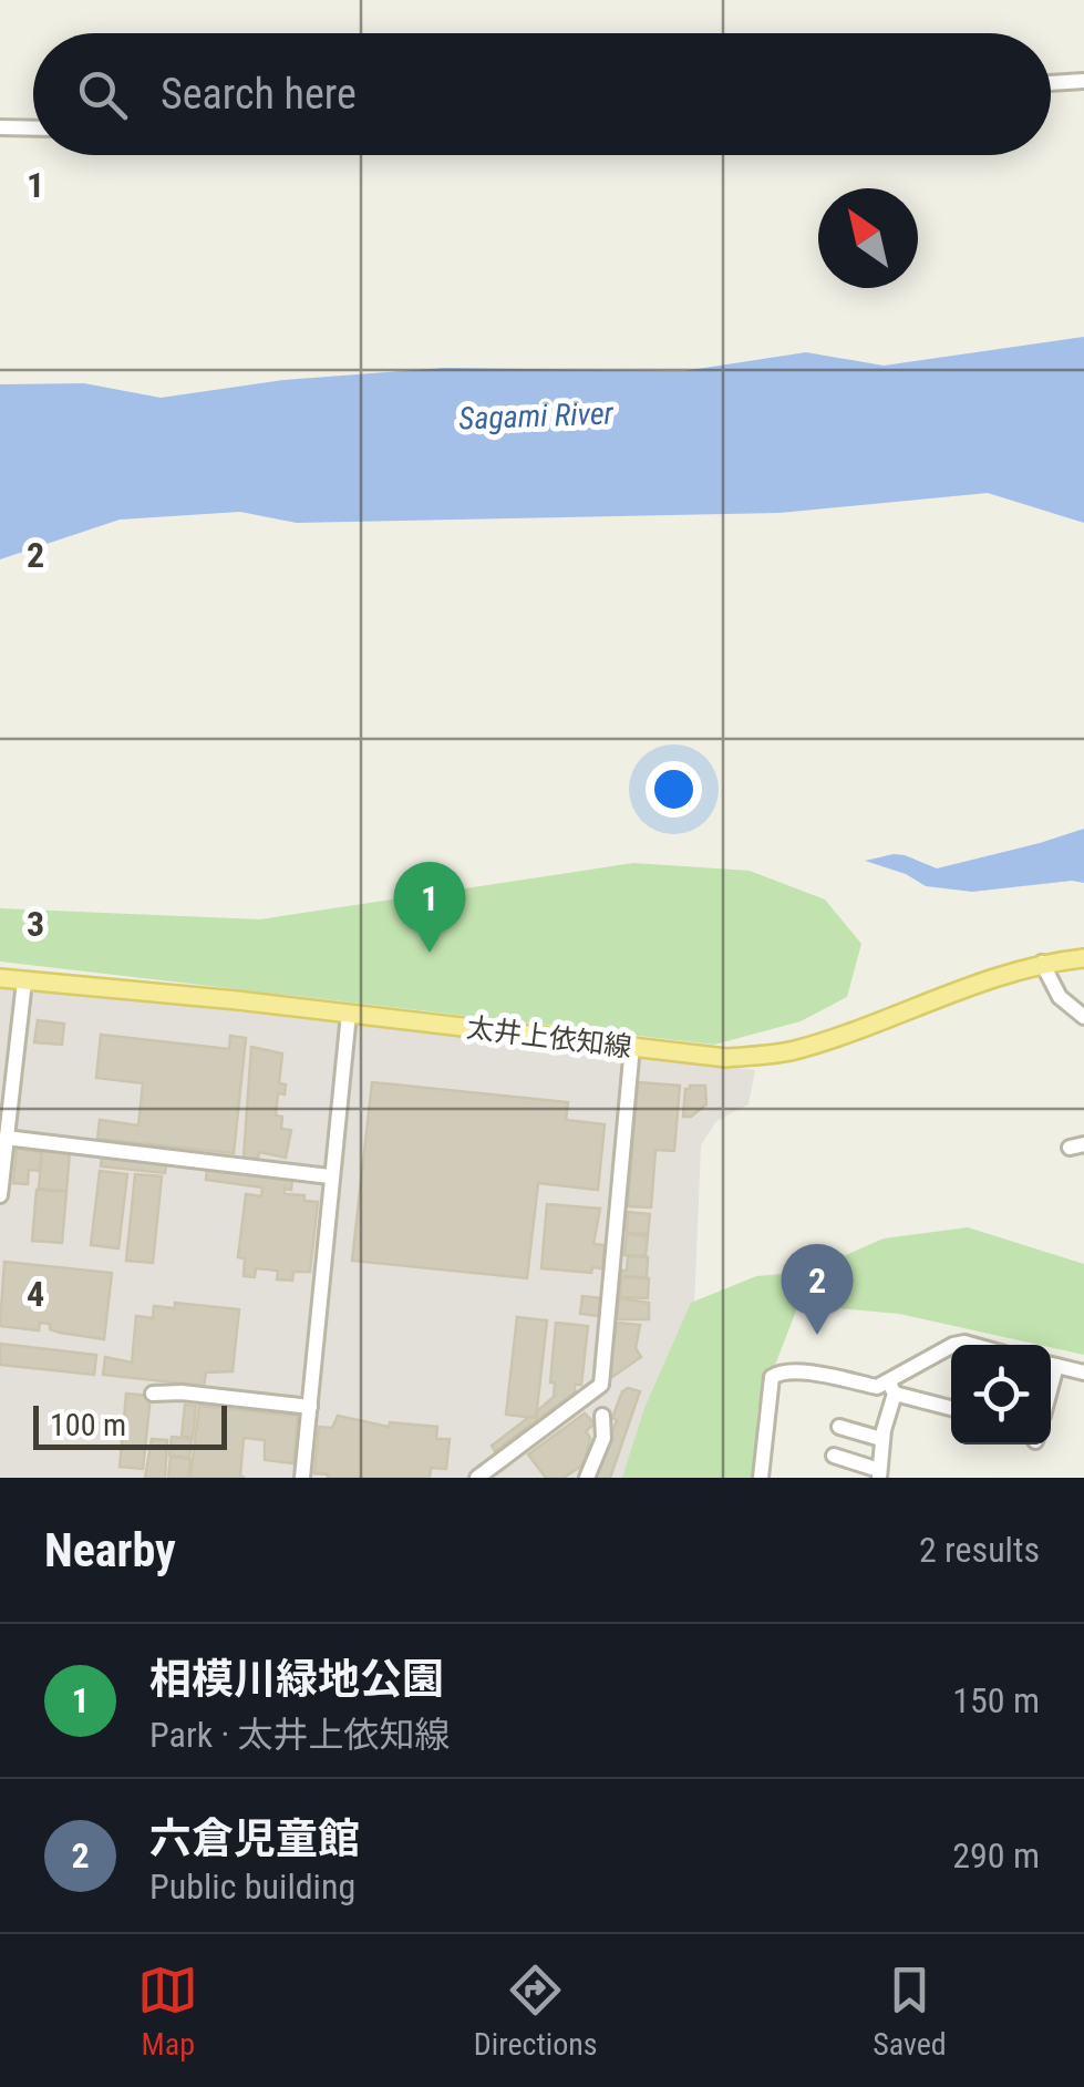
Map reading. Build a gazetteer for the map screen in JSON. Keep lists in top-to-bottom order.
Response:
{
  "streets": {
    "main road": ["太井上依知線"]
  },
  "water": ["Sagami River"],
  "scale_bar": "100 m",
  "north": "top left",
  "page": {
    "search": "Search here",
    "pins": ["1", "2"],
    "scale": "100 m",
    "heading": ["Nearby", "2 results"],
    "list": [
      {
        "mark": "1",
        "name": "相模川緑地公園",
        "note": "Park · 太井上依知線",
        "value": "150 m"
      },
      {
        "mark": "2",
        "name": "六倉児童館",
        "note": "Public building",
        "value": "290 m"
      }
    ],
    "nav": ["Map", "Directions", "Saved"]
  },
  "grid": {
    "rows": [
      "1",
      "2",
      "3",
      "4"
    ]
  }
}
